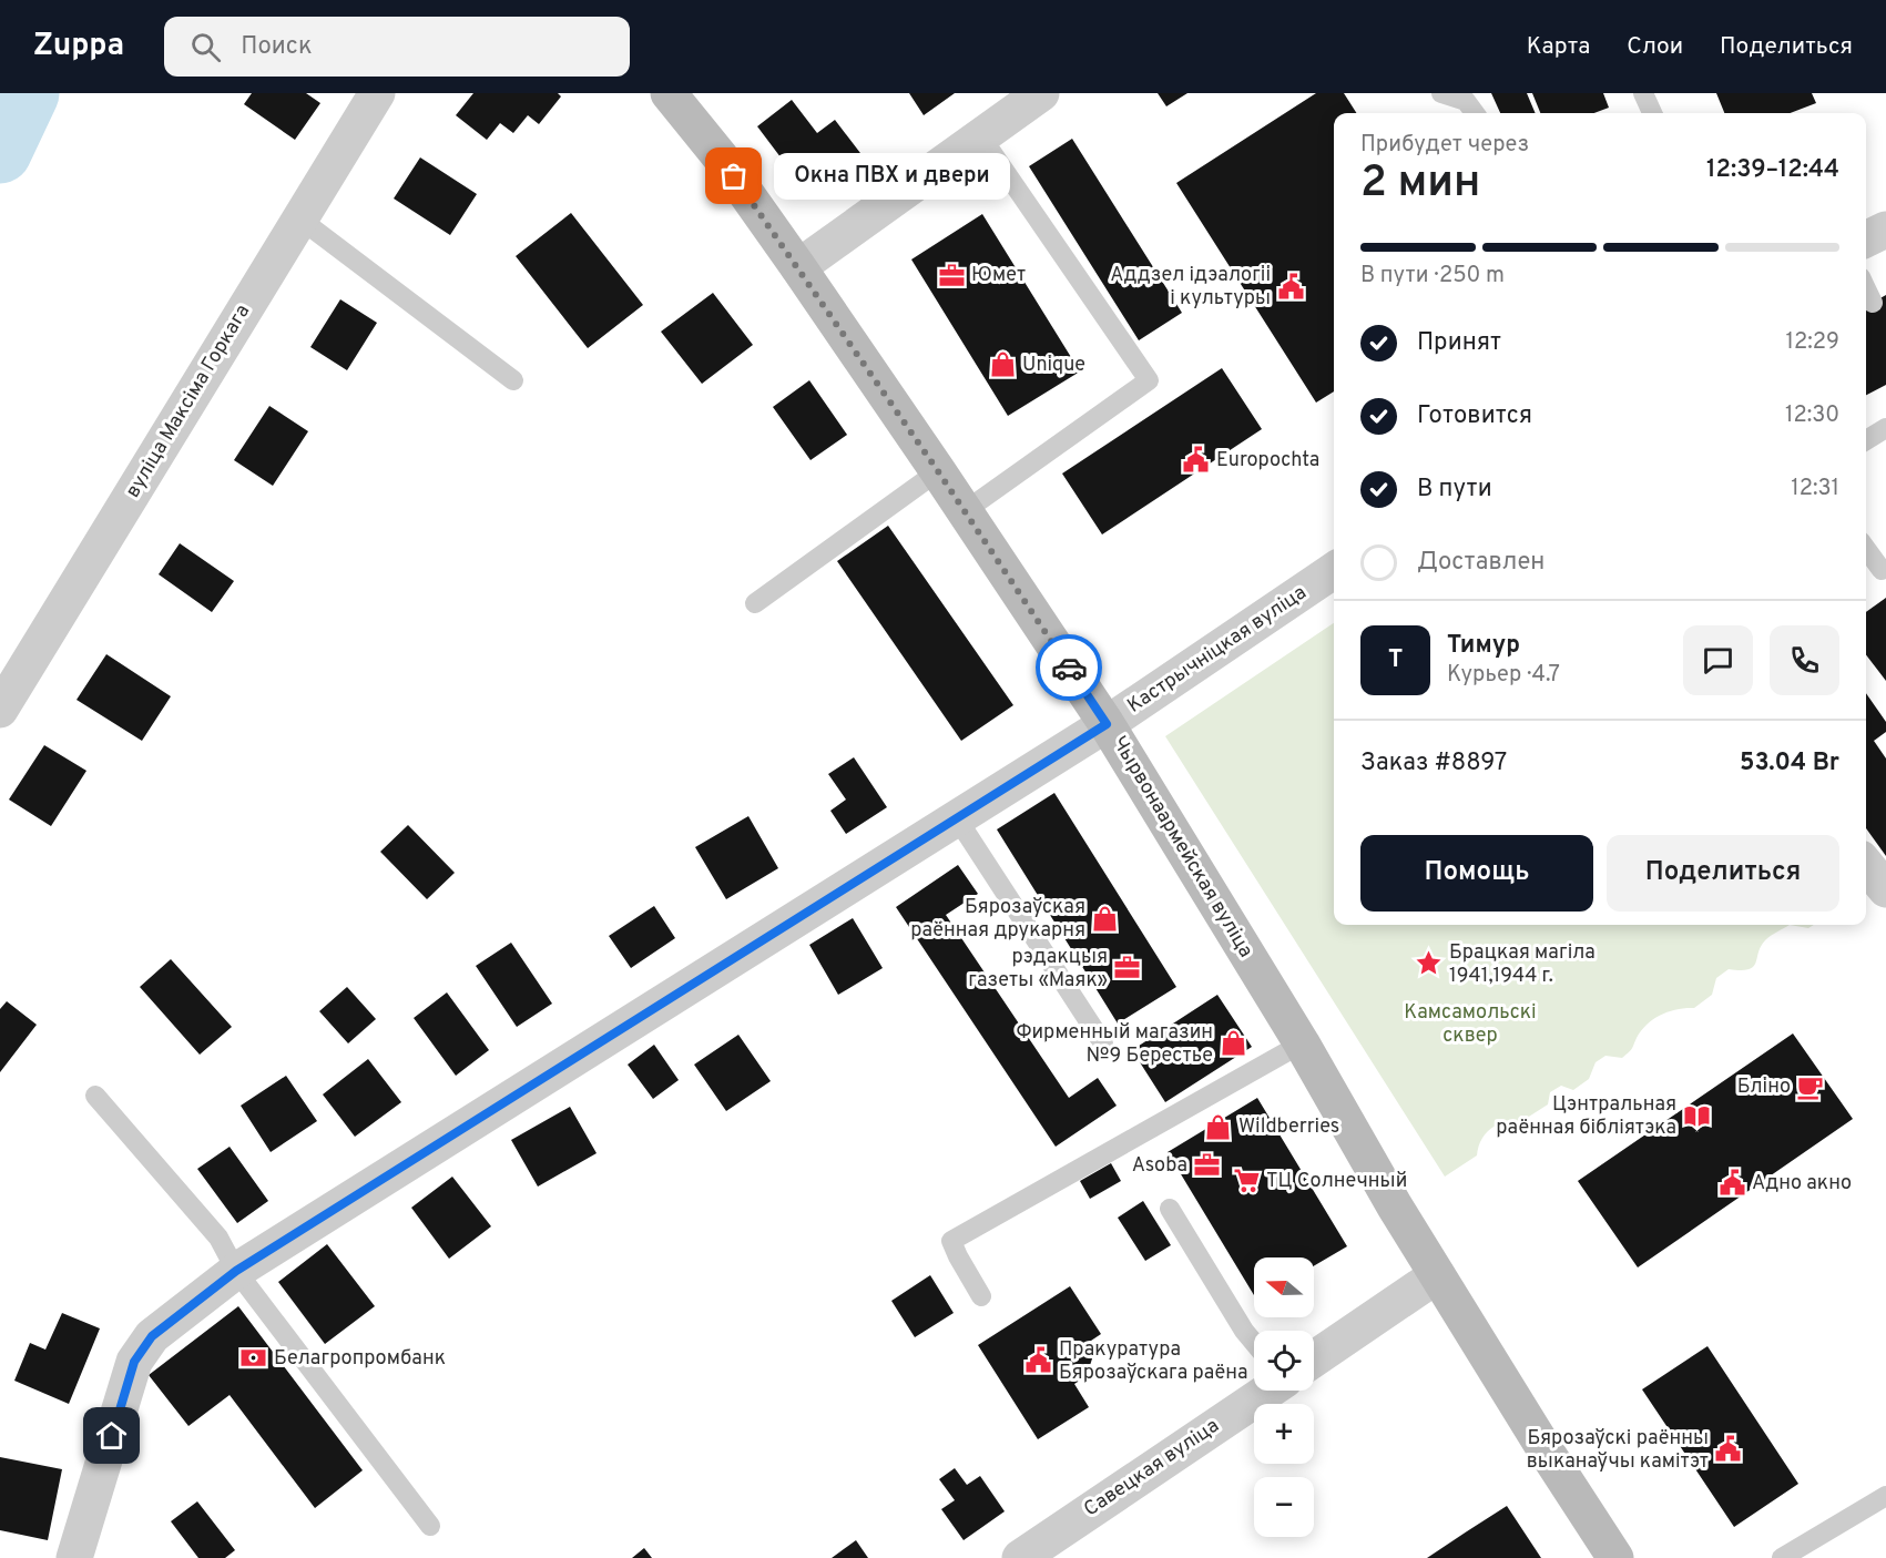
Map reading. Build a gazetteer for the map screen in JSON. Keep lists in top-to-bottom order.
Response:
{
  "streets": {
    "main road": ["Чырвонаармейская вуліца"],
    "street": ["вуліца Максіма Горкага", "Кастрычніцкая вуліца", "Савецкая вуліца"]
  },
  "crossings": [
    ["Кастрычніцкая вуліца", "Чырвонаармейская вуліца"]
  ],
  "parks": ["Камсамольскі сквер"],
  "places": {
    "other": ["Окна ПВХ и двери"],
    "office": ["Юмет", "рэдакцыя газеты «Маяк»", "Asoba"],
    "public building": [
      "Аддзел ідэалогіі і культуры",
      "Europochta",
      "Адно акно",
      "Пракуратура Бярозаўскага раёна",
      "Бярозаўскі раённы выканаўчы камітэт"
    ],
    "shop": [
      "Unique",
      "Бярозаўская раённая друкарня",
      "Фирменный магазин №9 Берестье",
      "Wildberries"
    ],
    "place": ["Брацкая магіла 1941,1944 г."],
    "cafe": ["Бліно"],
    "library": ["Цэнтральная раённая бібліятэка"],
    "supermarket": ["ТЦ Солнечный"],
    "bank": ["Белагропромбанк"]
  },
  "north": "left",
  "page": {
    "header": "Zuppa",
    "search": "Поиск",
    "nav": ["Карта", "Слои", "Поделиться"],
    "heading": ["2 мин", "Прибудет через", "12:39–12:44"],
    "panel": [
      "Тимур",
      "Курьер · 4.7",
      "Заказ #8897",
      "53.04 Br"
    ],
    "bubble": "Окна ПВХ и двери",
    "bar": "В пути · 250 m",
    "list": [
      ["Принят", "12:29"],
      ["Готовится", "12:30"],
      ["В пути", "12:31"],
      "Доставлен"
    ],
    "round": "Т",
    "buttons": ["Помощь", "Поделиться"],
    "map_buttons": ["+", "−"]
  }
}
